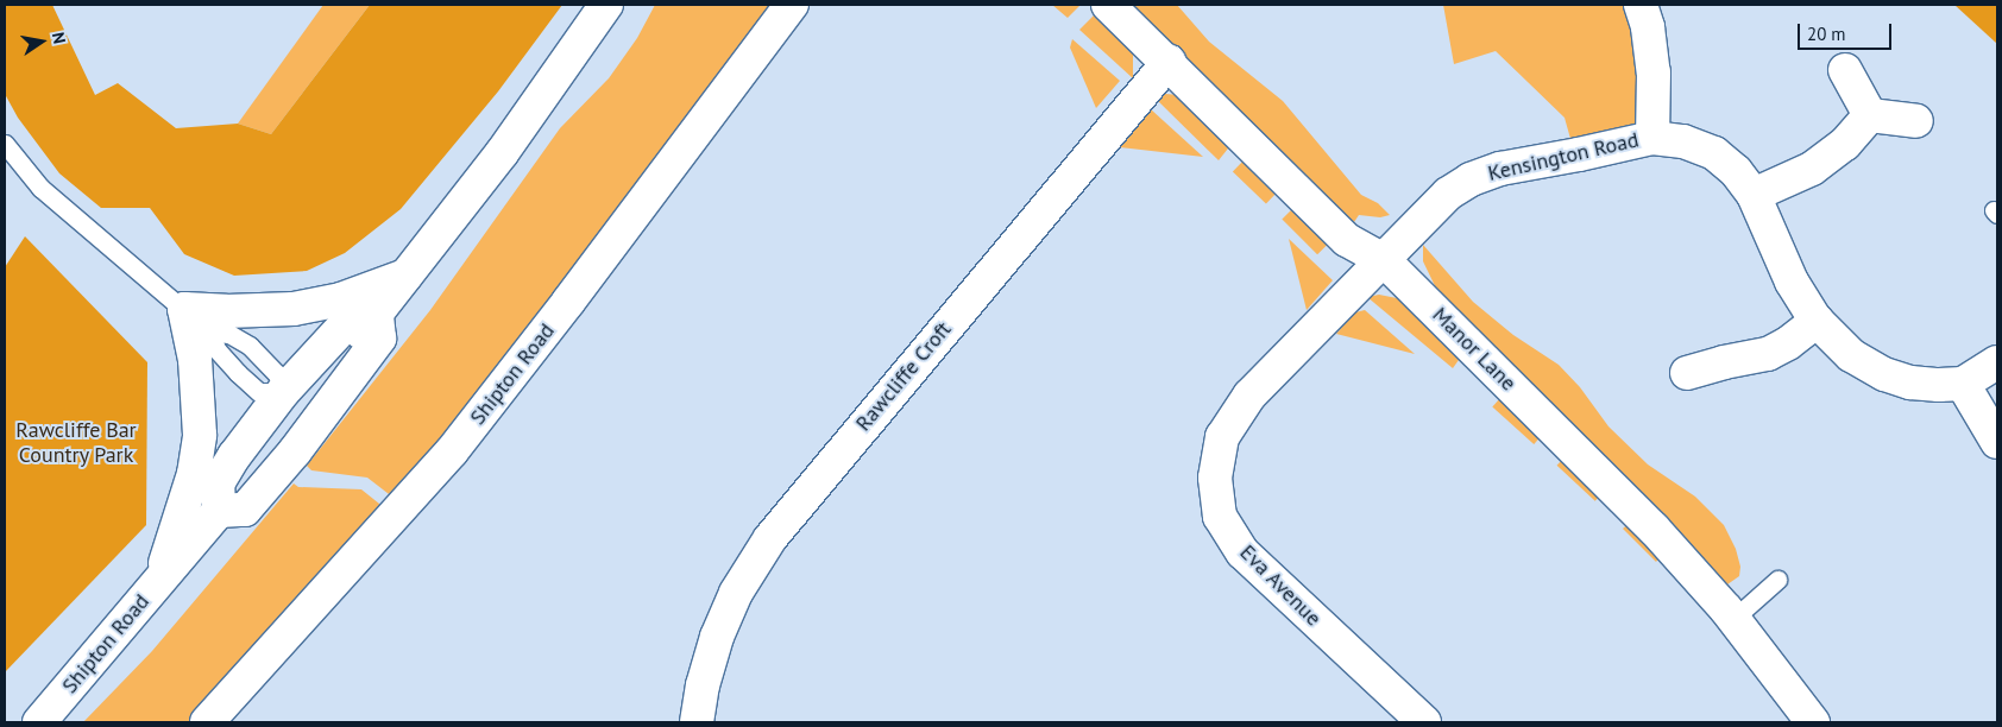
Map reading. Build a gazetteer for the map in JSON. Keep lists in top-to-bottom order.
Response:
{
  "streets": {
    "street": [
      "Kensington Road",
      "Manor Lane",
      "Shipton Road",
      "Rawcliffe Croft",
      "Eva Avenue"
    ]
  },
  "crossings": [
    ["Kensington Road", "Manor Lane"],
    ["Kensington Road", "Eva Avenue"],
    ["Manor Lane", "Rawcliffe Croft"],
    ["Manor Lane", "Eva Avenue"]
  ],
  "parks": ["Rawcliffe Bar Country Park"],
  "scale_bar": "20 m",
  "north": "right"
}
